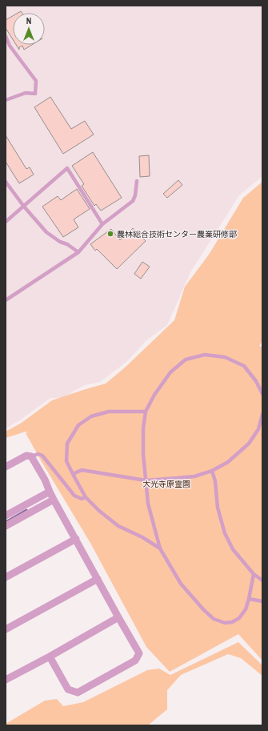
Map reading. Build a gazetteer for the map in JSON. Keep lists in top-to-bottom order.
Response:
{
  "parks": ["大光寺原霊園"],
  "places": ["農林総合技術センター農業研修部"],
  "north": "top"
}
